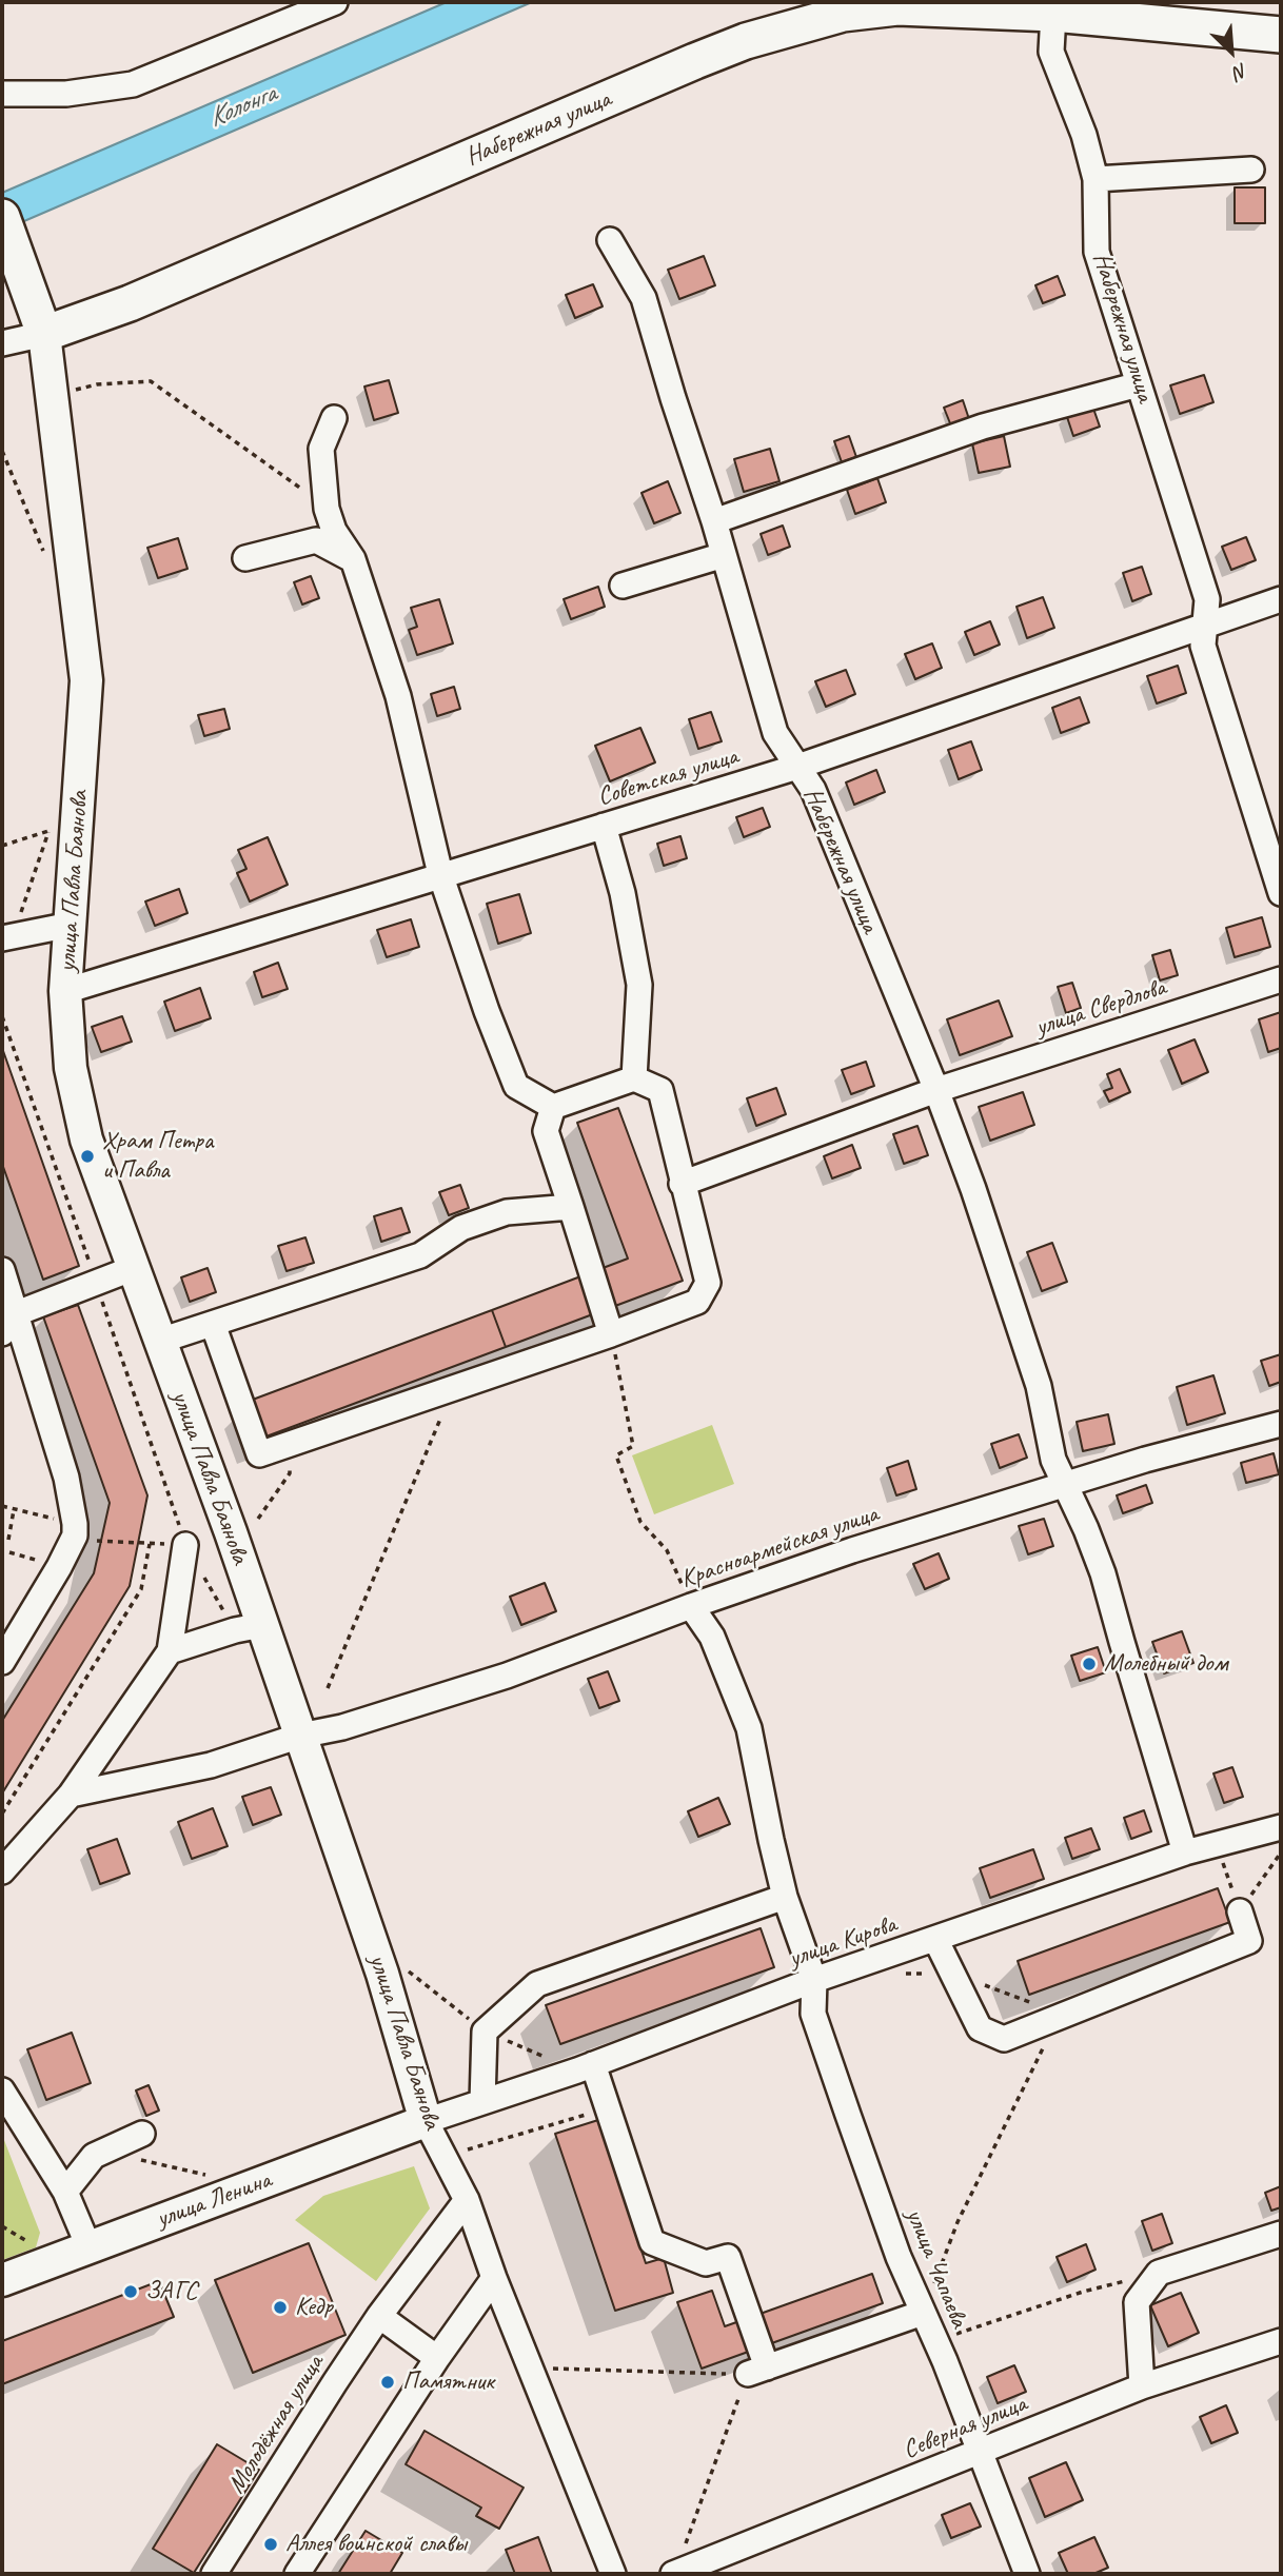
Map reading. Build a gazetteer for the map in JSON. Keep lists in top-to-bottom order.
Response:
{
  "streets": {
    "highway": ["Набережная улица"],
    "main road": ["улица Павла Баянова", "улица Ленина"],
    "street": [
      "Советская улица",
      "улица Свердлова",
      "Красноармейская улица",
      "улица Кирова",
      "улица Чапаева",
      "Молодёжная улица",
      "Северная улица"
    ]
  },
  "crossings": [
    ["Набережная улица", "Советская улица"],
    ["Набережная улица", "улица Павла Баянова"],
    ["Набережная улица", "улица Свердлова"],
    ["Набережная улица", "Красноармейская улица"],
    ["Набережная улица", "улица Кирова"],
    ["Советская улица", "улица Павла Баянова"],
    ["улица Павла Баянова", "Красноармейская улица"],
    ["улица Павла Баянова", "улица Кирова"],
    ["улица Павла Баянова", "улица Ленина"],
    ["улица Павла Баянова", "Молодёжная улица"],
    ["Красноармейская улица", "улица Чапаева"],
    ["улица Кирова", "улица Ленина"],
    ["улица Кирова", "улица Чапаева"],
    ["улица Чапаева", "Северная улица"]
  ],
  "water": ["Колонга"],
  "places": [
    "Храм Петра и Павла",
    "Молебный дом",
    "ЗАГС",
    "Кедр",
    "Памятник",
    "Аллея воинской славы"
  ],
  "north": "bottom right"
}
